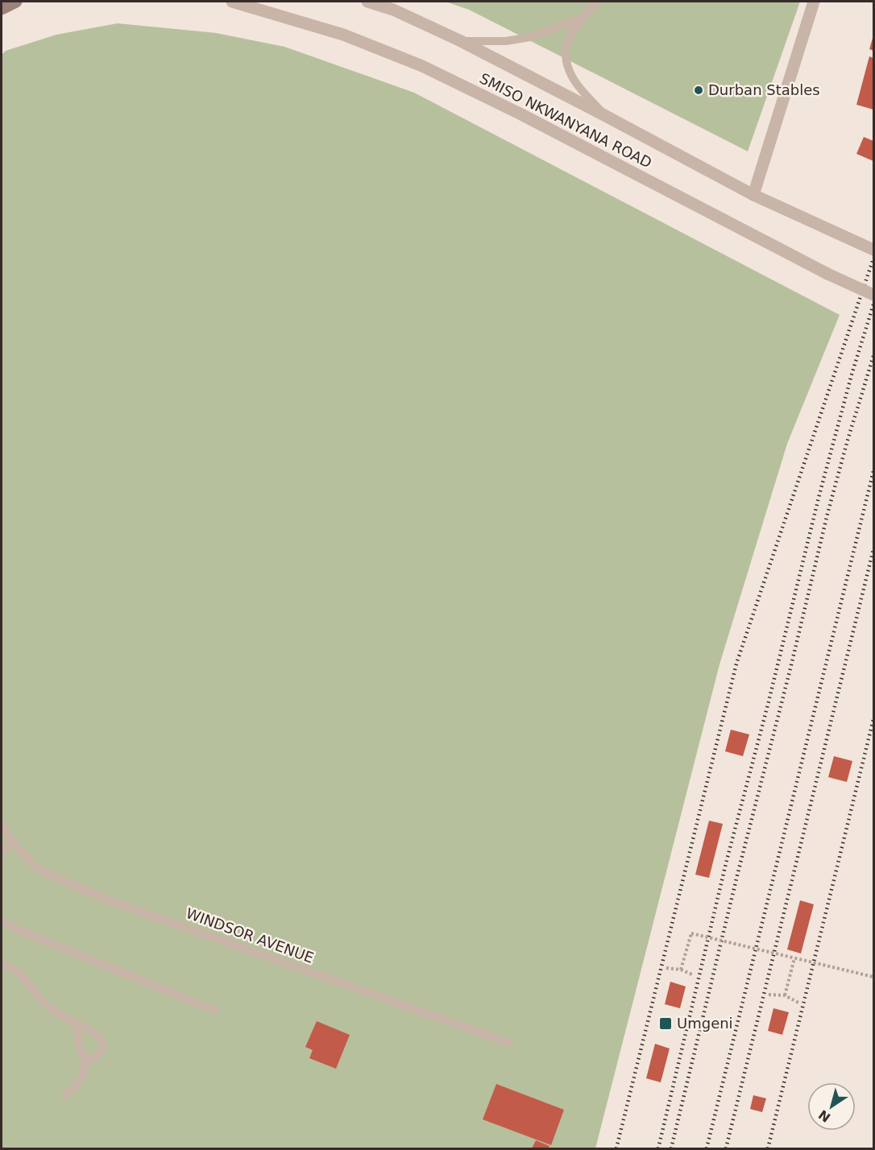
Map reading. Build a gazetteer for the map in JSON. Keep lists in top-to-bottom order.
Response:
{
  "streets": {
    "street": ["SMISO NKWANYANA ROAD"],
    "lane": ["WINDSOR AVENUE"]
  },
  "places": {
    "other": ["Durban Stables"],
    "transit": ["Umgeni"]
  },
  "north": "bottom left"
}
